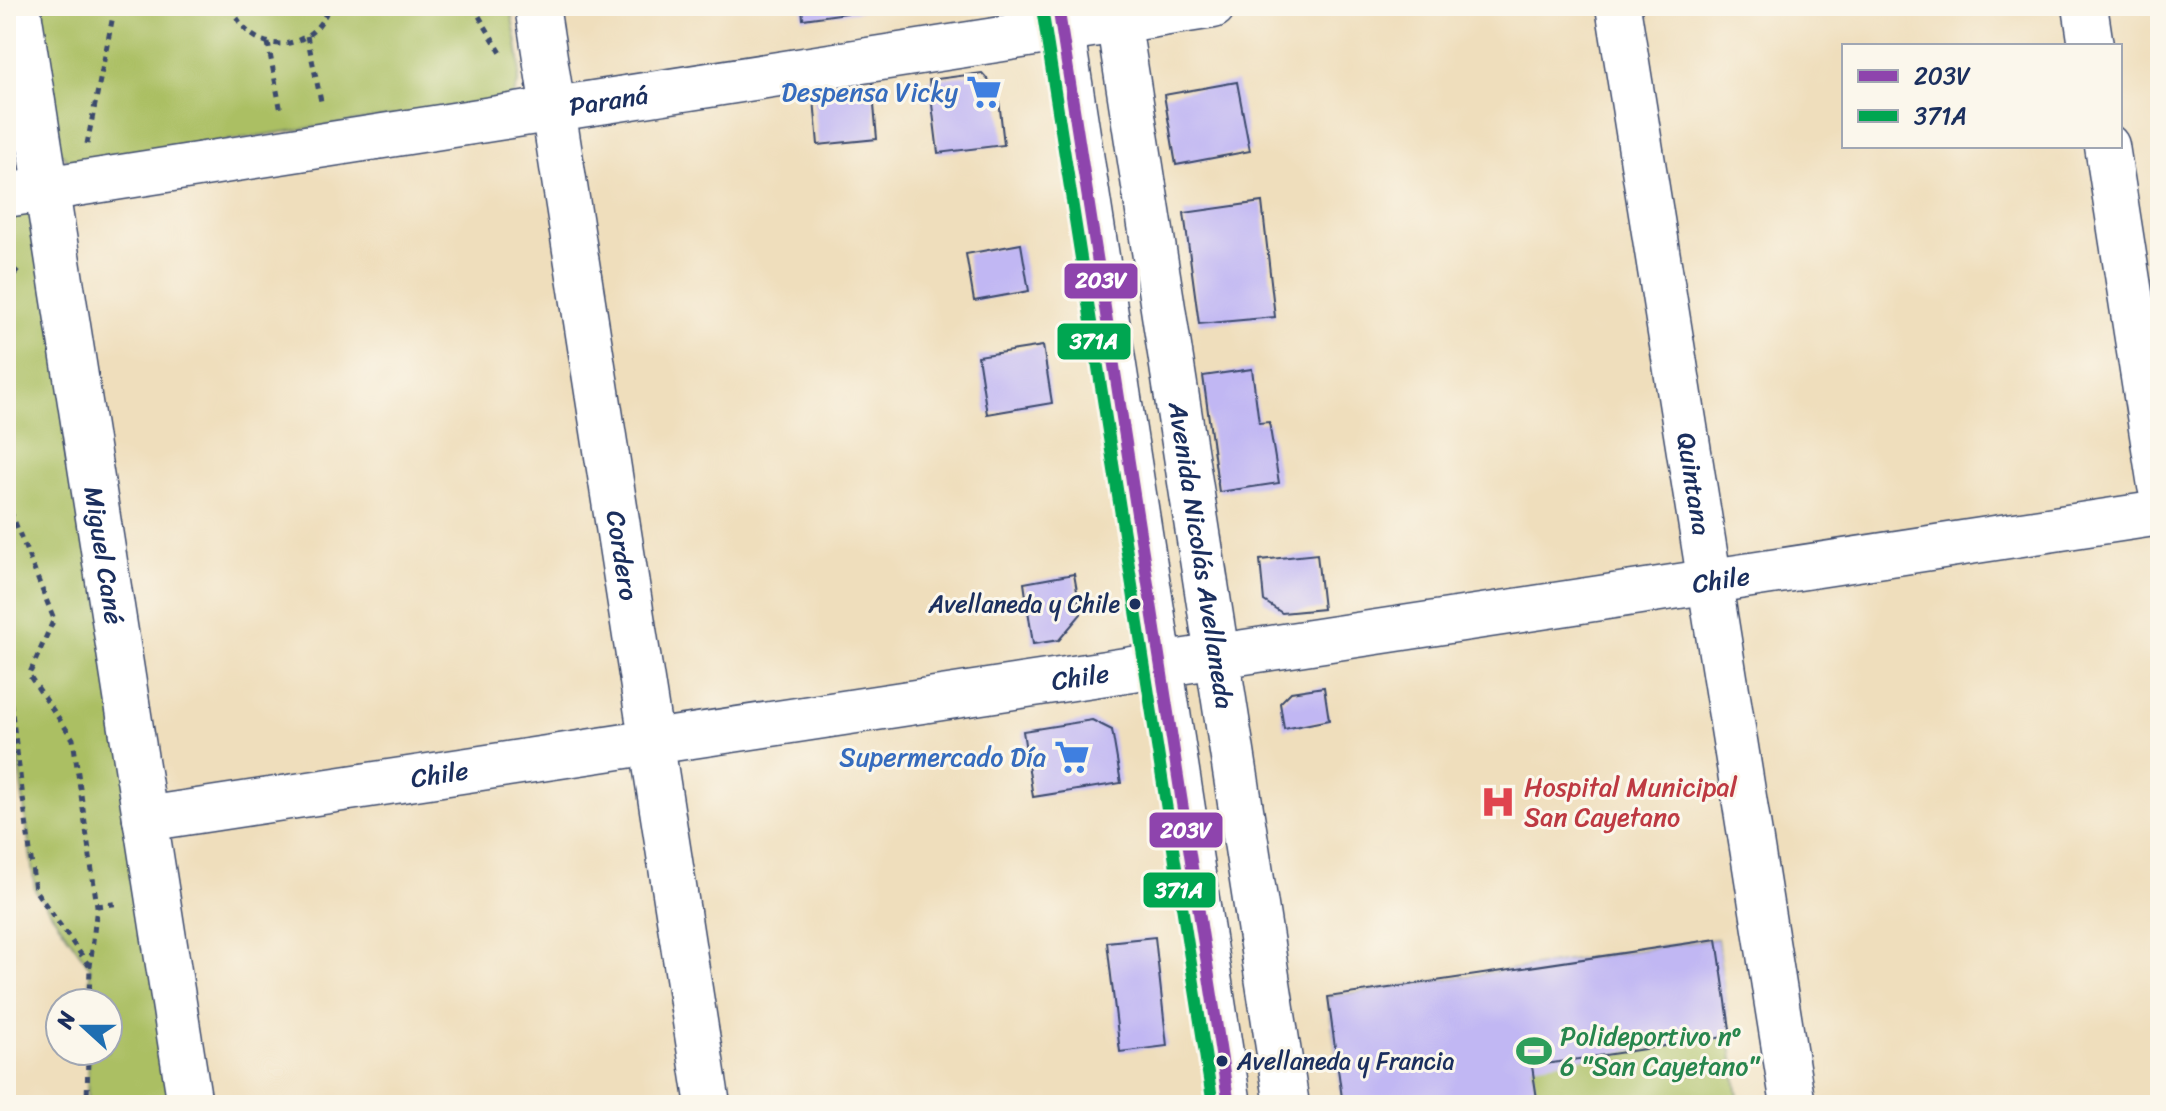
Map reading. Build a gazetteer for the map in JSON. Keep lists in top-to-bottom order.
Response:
{
  "streets": {
    "street": [
      "Paraná",
      "Quintana",
      "Cordero",
      "Miguel Cané",
      "Avenida Nicolás Avellaneda",
      "Chile"
    ]
  },
  "crossings": [
    ["Paraná", "Cordero"],
    ["Paraná", "Miguel Cané"],
    ["Paraná", "Avenida Nicolás Avellaneda"],
    ["Quintana", "Chile"],
    ["Cordero", "Chile"],
    ["Miguel Cané", "Chile"],
    ["Avenida Nicolás Avellaneda", "Chile"]
  ],
  "places": {
    "supermarket": ["Despensa Vicky", "Supermercado Día"],
    "other": ["Avellaneda y Chile", "Avellaneda y Francia"],
    "hospital": ["Hospital Municipal San Cayetano"],
    "sports": ["Polideportivo nº 6 \"San Cayetano\""]
  },
  "lines": ["transit line 203V", "transit line 371A"],
  "legend": ["203V", "371A"],
  "north": "left"
}
